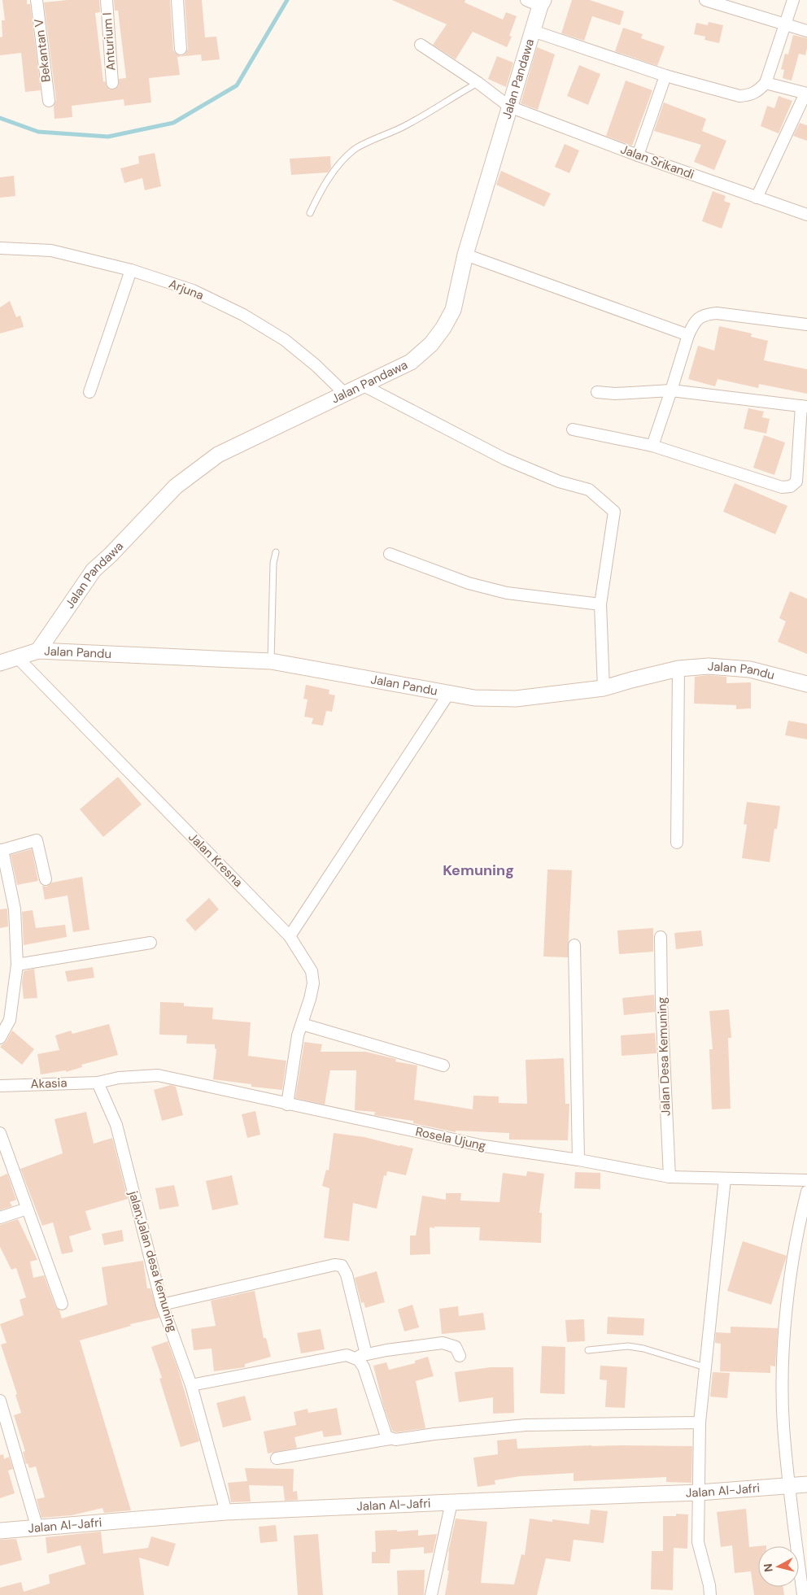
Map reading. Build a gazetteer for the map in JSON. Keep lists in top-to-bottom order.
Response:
{
  "streets": {
    "street": [
      "Anturium I",
      "Bekantan V",
      "Jalan Pandawa",
      "Jalan Srikandi",
      "Arjuna",
      "Jalan Pandu",
      "Jalan Kresna",
      "Jalan Desa Kemuning",
      "Akasia",
      "Rosela Ujung",
      "jalan;Jalan desa kemuning",
      "Jalan Al-Jafri"
    ]
  },
  "crossings": [
    ["Jalan Pandawa", "Jalan Srikandi"],
    ["Jalan Pandawa", "Arjuna"],
    ["Jalan Pandawa", "Jalan Pandu"],
    ["Jalan Pandu", "Jalan Kresna"],
    ["Jalan Kresna", "Rosela Ujung"],
    ["Jalan Desa Kemuning", "Rosela Ujung"],
    ["Akasia", "Rosela Ujung"],
    ["Akasia", "jalan;Jalan desa kemuning"],
    ["Rosela Ujung", "jalan;Jalan desa kemuning"],
    ["jalan;Jalan desa kemuning", "Jalan Al-Jafri"]
  ],
  "districts": ["Kemuning"],
  "north": "left"
}
